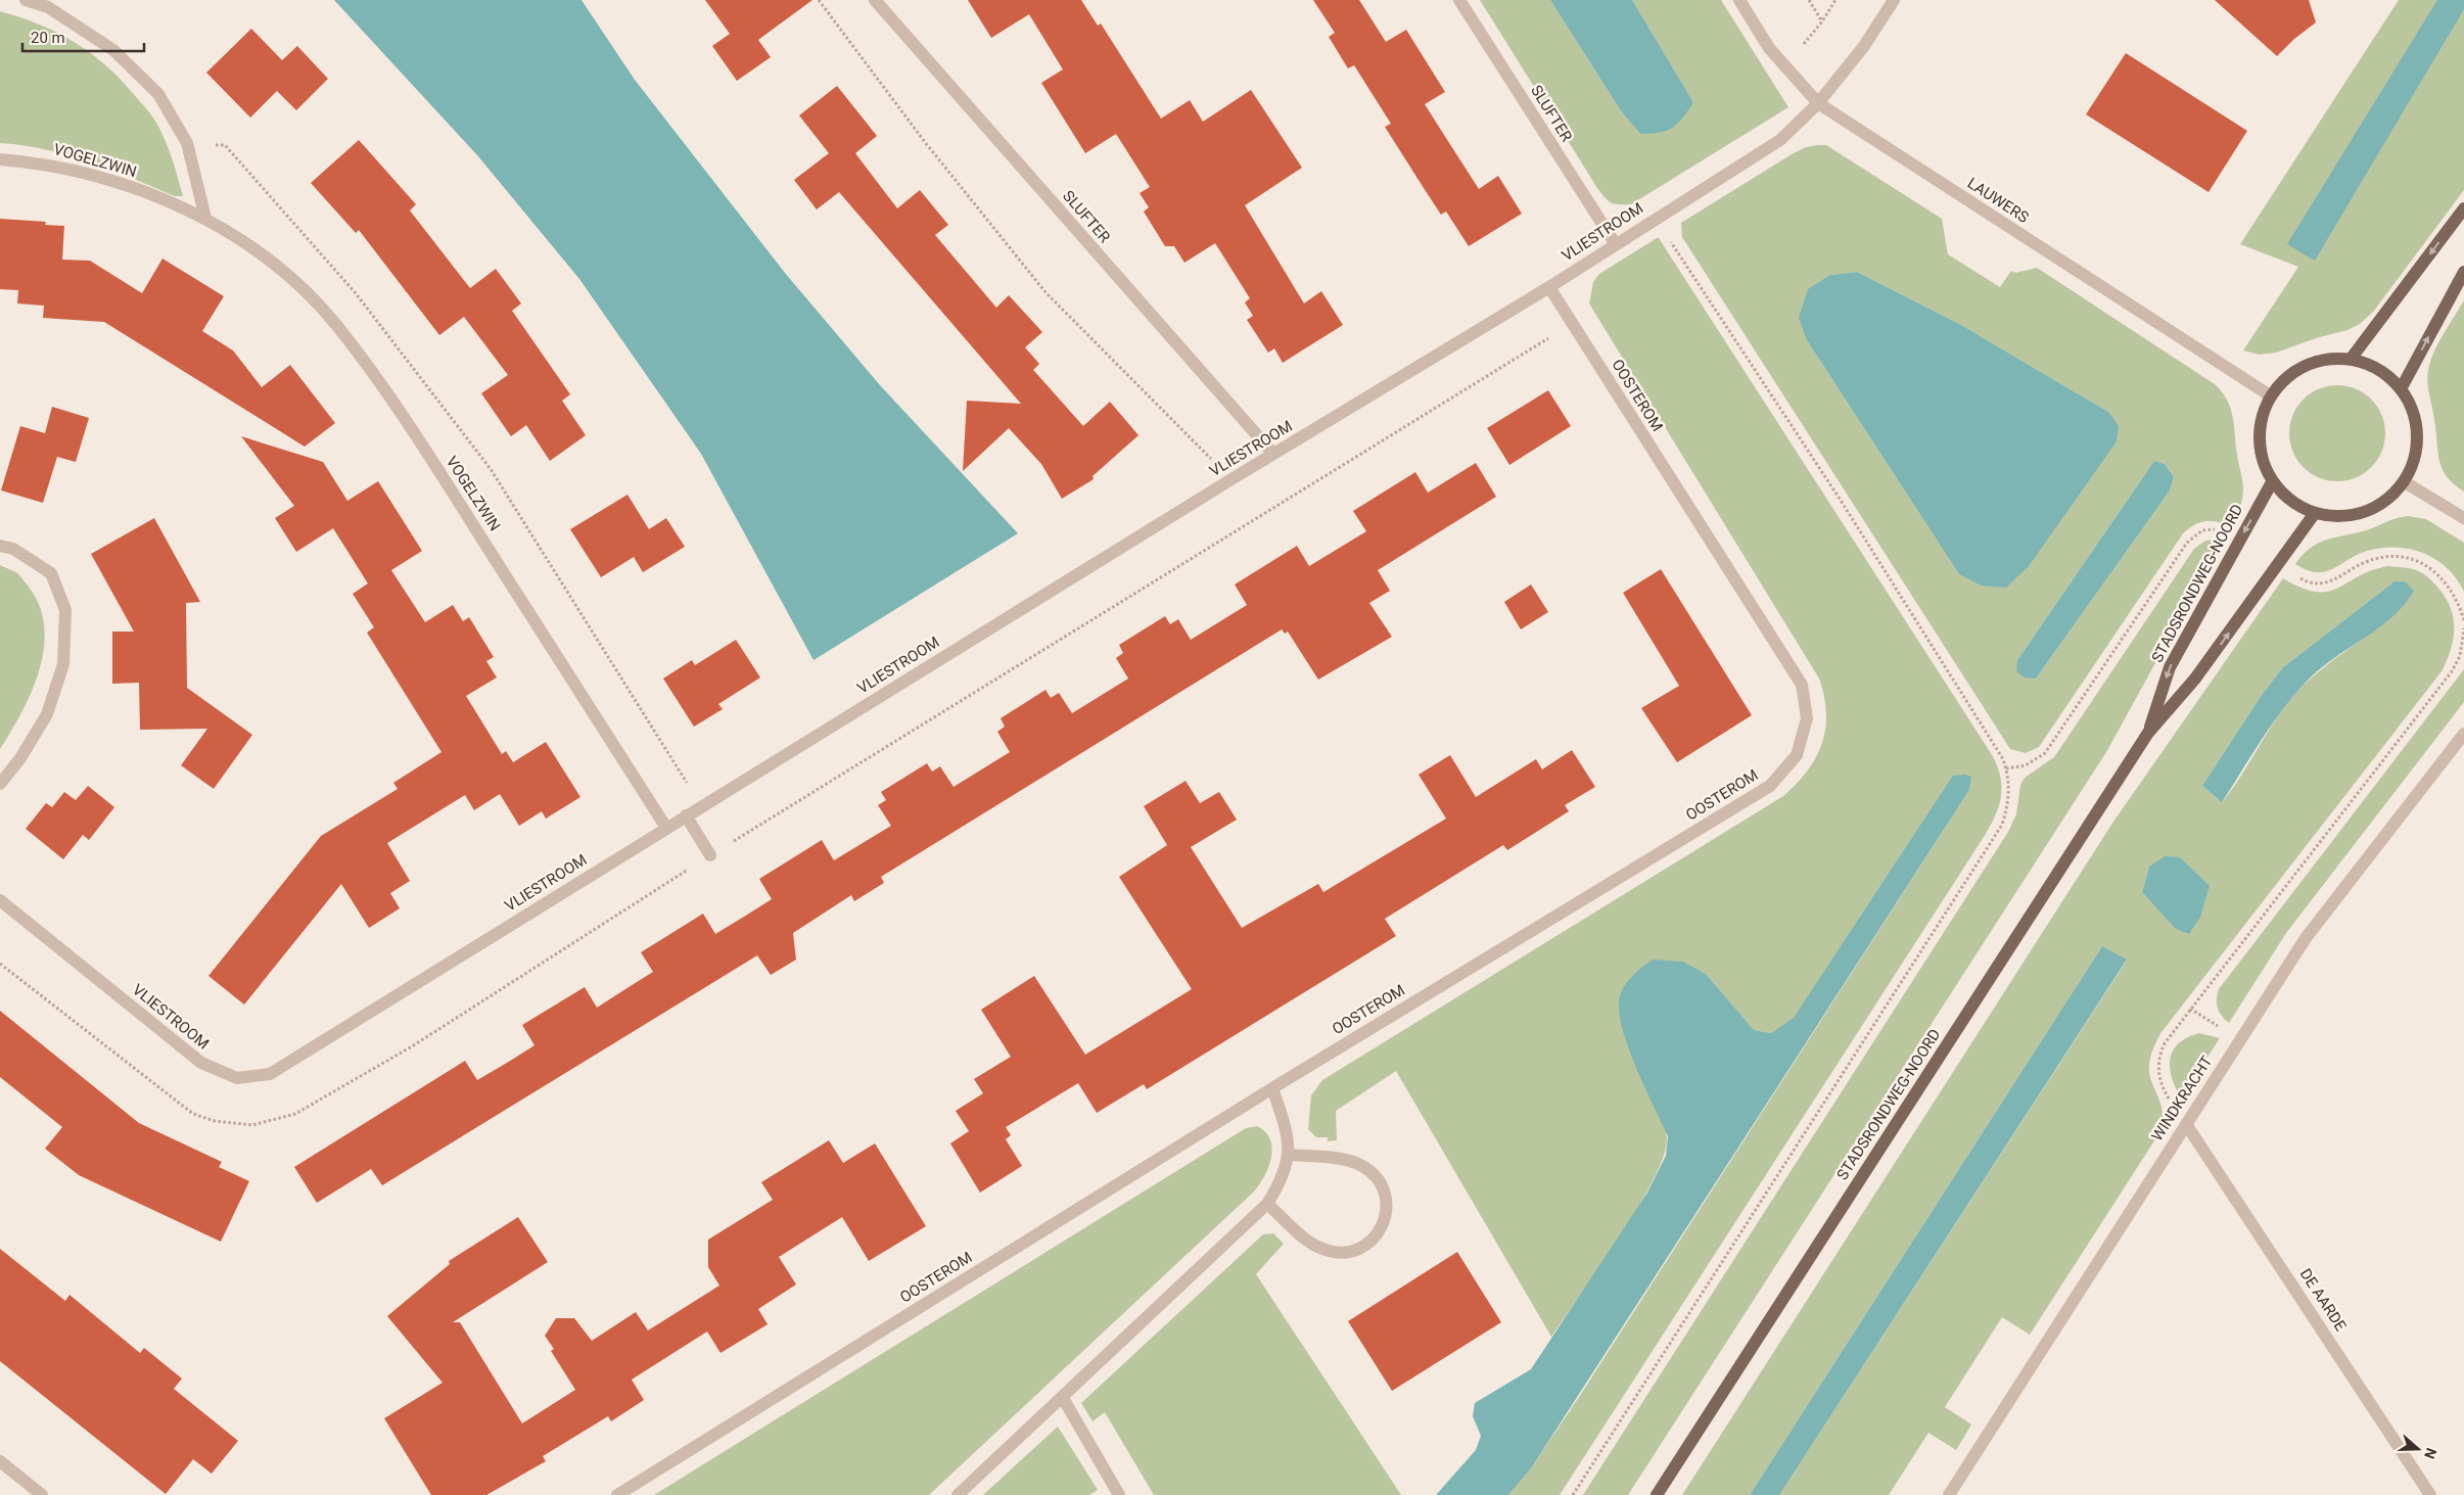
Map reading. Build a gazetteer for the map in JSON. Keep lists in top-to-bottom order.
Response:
{
  "streets": {
    "main road": ["STADSRONDWEG-NOORD"],
    "street": [
      "SLUFTER",
      "VOGELZWIN",
      "LAUWERS",
      "VLIESTROOM",
      "OOSTEROM",
      "WINDKRACHT",
      "DE AARDE"
    ]
  },
  "crossings": [
    ["SLUFTER", "VLIESTROOM"],
    ["VOGELZWIN", "VLIESTROOM"],
    ["LAUWERS", "VLIESTROOM"],
    ["LAUWERS", "STADSRONDWEG-NOORD"],
    ["VLIESTROOM", "OOSTEROM"],
    ["WINDKRACHT", "DE AARDE"]
  ],
  "scale_bar": "20 m",
  "north": "right"
}
